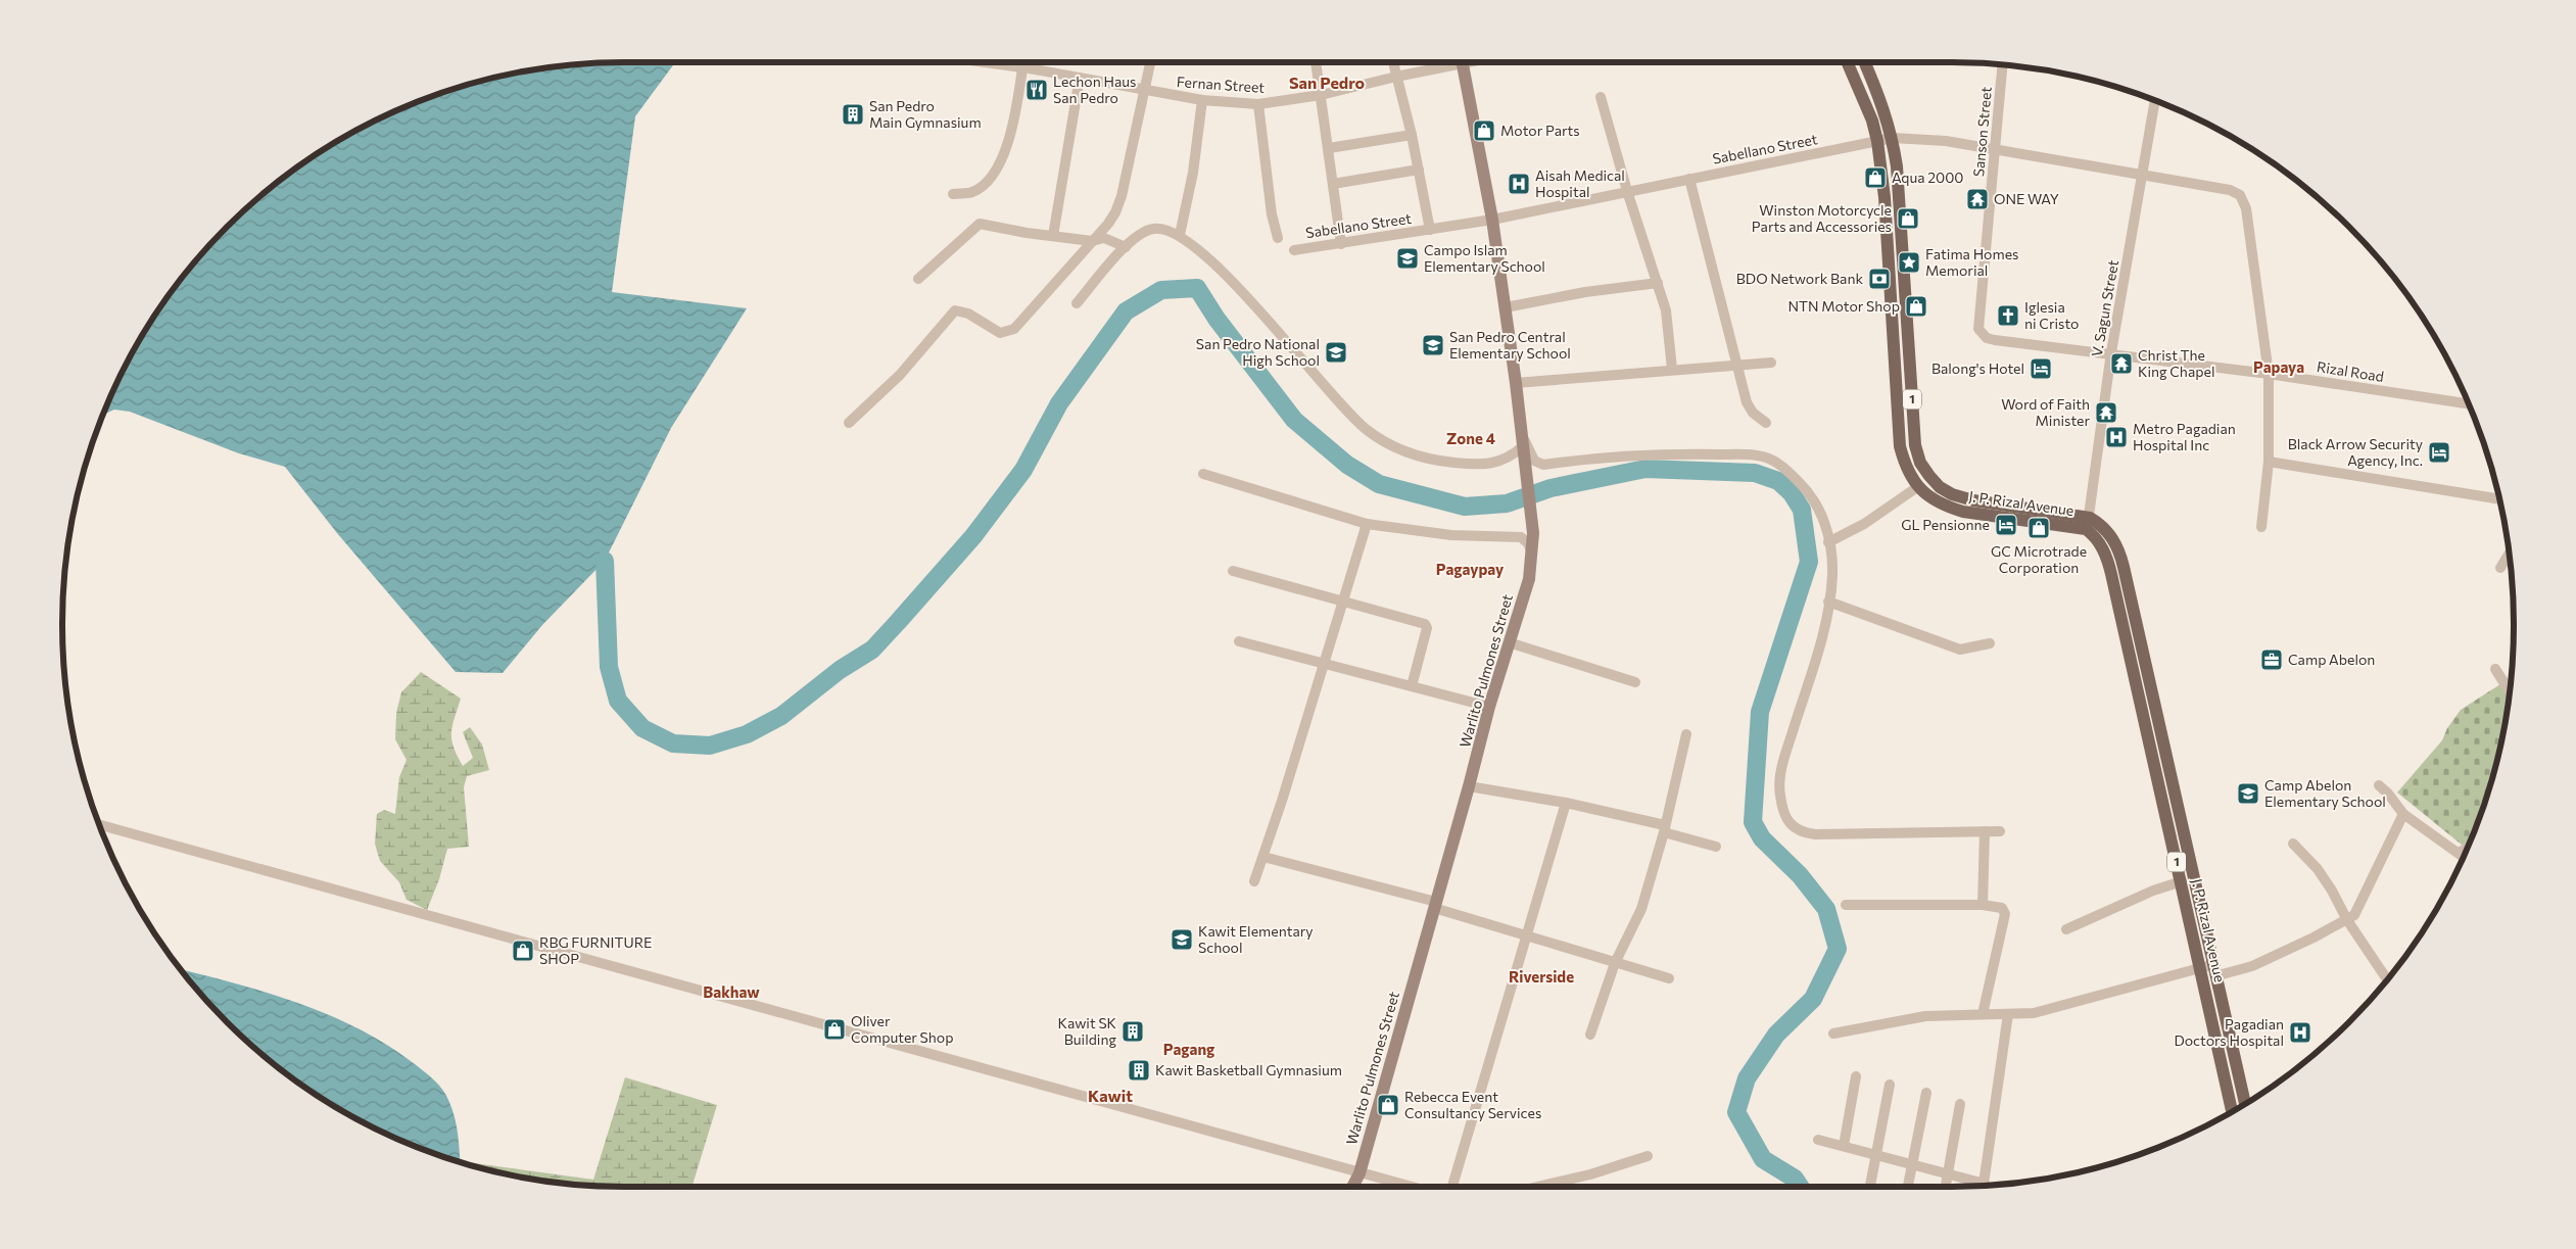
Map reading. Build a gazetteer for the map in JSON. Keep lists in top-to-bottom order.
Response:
{
  "streets": {
    "main road": ["1", "J. P. Rizal Avenue"],
    "street": [
      "Fernan Street",
      "Sanson Street",
      "Sabellano Street",
      "V. Sagun Street",
      "Rizal Road",
      "Warlito Pulmones Street"
    ]
  },
  "crossings": [
    ["Sanson Street", "Sabellano Street"],
    ["Sanson Street", "Rizal Road"],
    ["Sabellano Street", "V. Sagun Street"],
    ["Sabellano Street", "Rizal Road"],
    ["Sabellano Street", "J. P. Rizal Avenue"],
    ["Sabellano Street", "Warlito Pulmones Street"],
    ["V. Sagun Street", "Rizal Road"],
    ["V. Sagun Street", "J. P. Rizal Avenue"]
  ],
  "districts": [
    "San Pedro",
    "Papaya",
    "Zone 4",
    "Pagaypay",
    "Riverside",
    "Bakhaw",
    "Pagang",
    "Kawit"
  ],
  "places": {
    "restaurant": ["Lechon Haus San Pedro"],
    "building": ["San Pedro Main Gymnasium", "Kawit SK Building", "Kawit Basketball Gymnasium"],
    "shop": [
      "Motor Parts",
      "Aqua 2000",
      "Winston Motorcycle Parts and Accessories",
      "NTN Motor Shop",
      "GC Microtrade Corporation",
      "RBG FURNITURE SHOP",
      "Oliver Computer Shop",
      "Rebecca Event Consultancy Services"
    ],
    "hospital": ["Aisah Medical Hospital", "Metro Pagadian Hospital Inc", "Pagadian Doctors Hospital"],
    "temple": ["ONE WAY", "Christ The King Chapel", "Word of Faith Minister"],
    "school or university": [
      "Campo Islam Elementary School",
      "San Pedro Central Elementary School",
      "San Pedro National High School",
      "Camp Abelon Elementary School",
      "Kawit Elementary School"
    ],
    "place": ["Fatima Homes Memorial"],
    "bank": ["BDO Network Bank"],
    "church": ["Iglesia ni Cristo"],
    "hotel": ["Balong's Hotel", "Black Arrow Security Agency, Inc.", "GL Pensionne"],
    "office": ["Camp Abelon"]
  }
}
